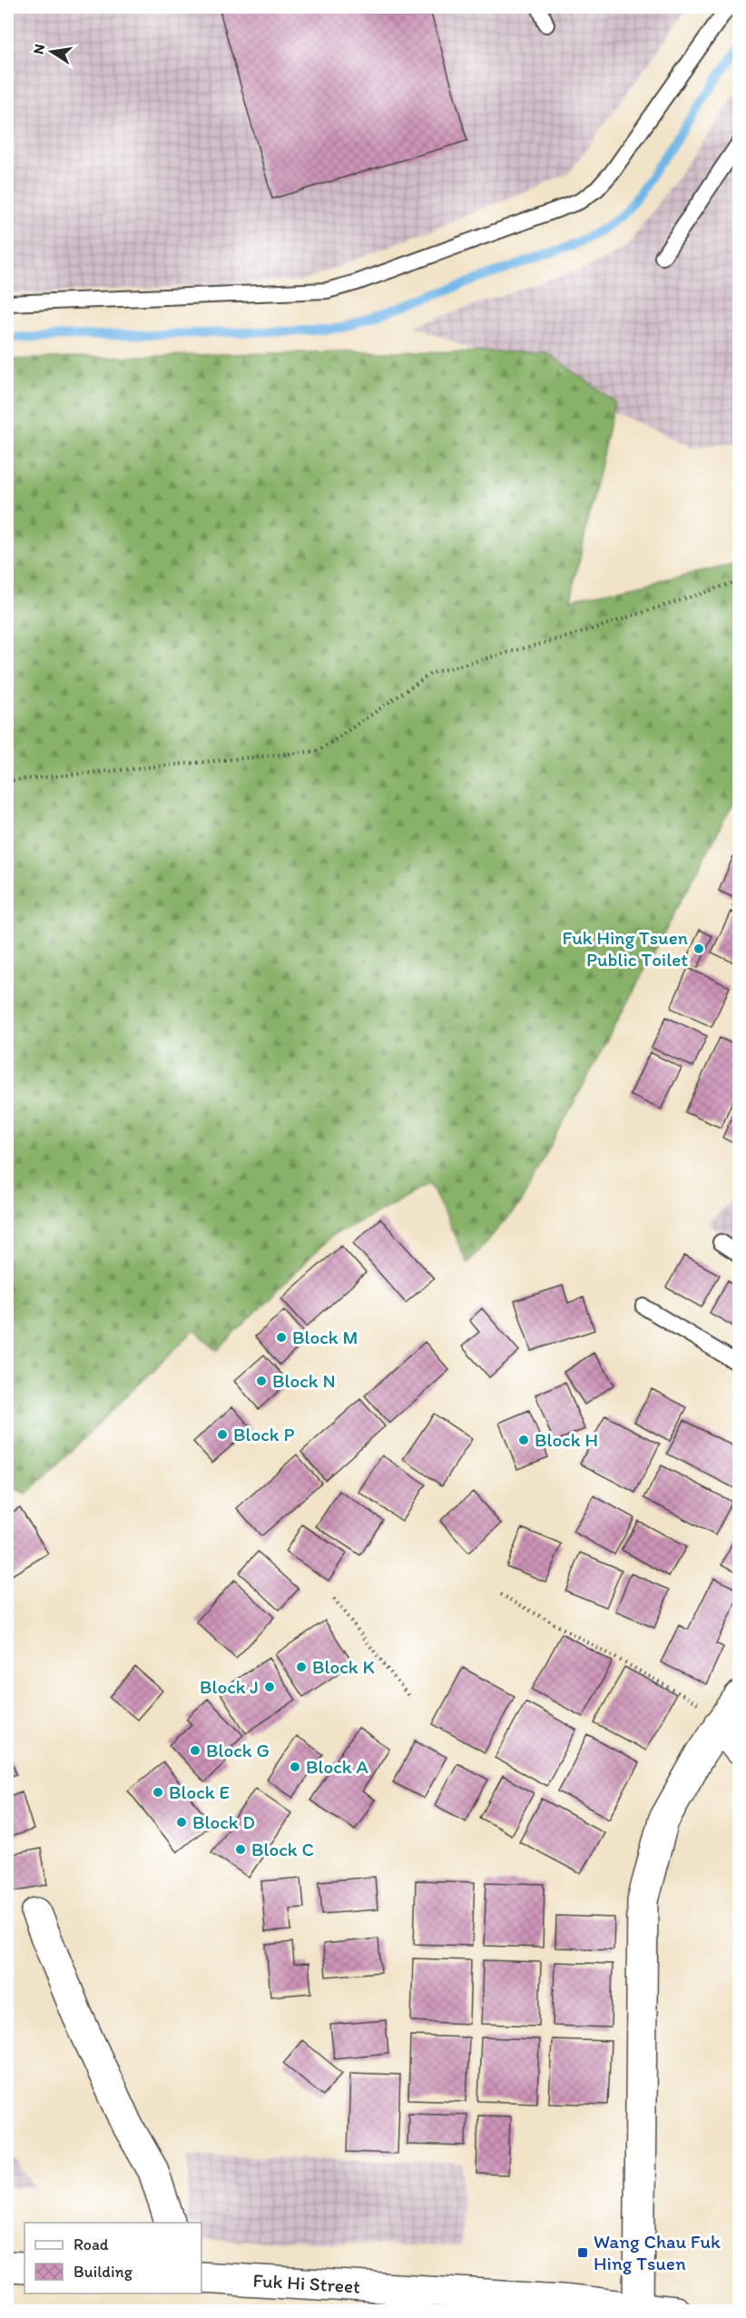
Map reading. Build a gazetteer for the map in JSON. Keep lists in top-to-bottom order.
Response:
{
  "streets": {
    "street": ["Fuk Hi Street"]
  },
  "places": {
    "other": [
      "Fuk Hing Tsuen Public Toilet",
      "Block M",
      "Block N",
      "Block P",
      "Block H",
      "Block K",
      "Block J",
      "Block G",
      "Block A",
      "Block E",
      "Block D",
      "Block C"
    ],
    "transit": ["Wang Chau Fuk Hing Tsuen"]
  },
  "legend": ["Road", "Building"],
  "north": "left"
}
